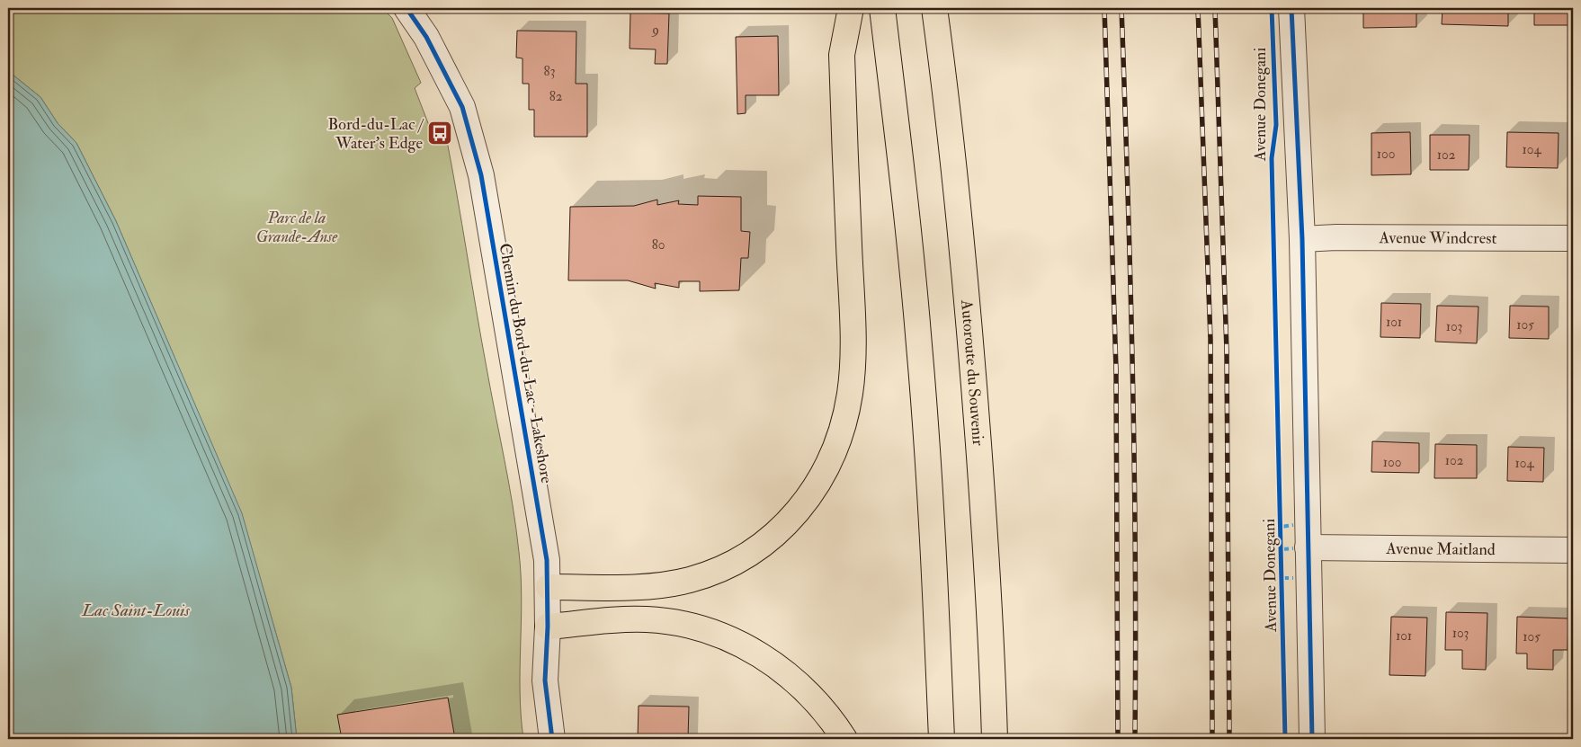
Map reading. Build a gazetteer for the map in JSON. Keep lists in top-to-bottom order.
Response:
{
  "streets": {
    "highway": ["Autoroute du Souvenir"],
    "street": [
      "Avenue Donegani",
      "Avenue Windcrest",
      "Chemin du Bord-du-Lac - Lakeshore",
      "Avenue Maitland"
    ]
  },
  "crossings": [
    ["Avenue Donegani", "Avenue Windcrest"],
    ["Avenue Donegani", "Avenue Maitland"]
  ],
  "water": ["Lac Saint-Louis"],
  "parks": ["Parc de la Grande-Anse"],
  "places": {
    "bus stop": ["Bord-du-Lac / Water's Edge"]
  },
  "house_numbers": [
    "9",
    "83",
    "82",
    "104",
    "100",
    "102",
    "80",
    "101",
    "105",
    "103",
    "102",
    "100",
    "104",
    "103",
    "101",
    "105"
  ]
}
